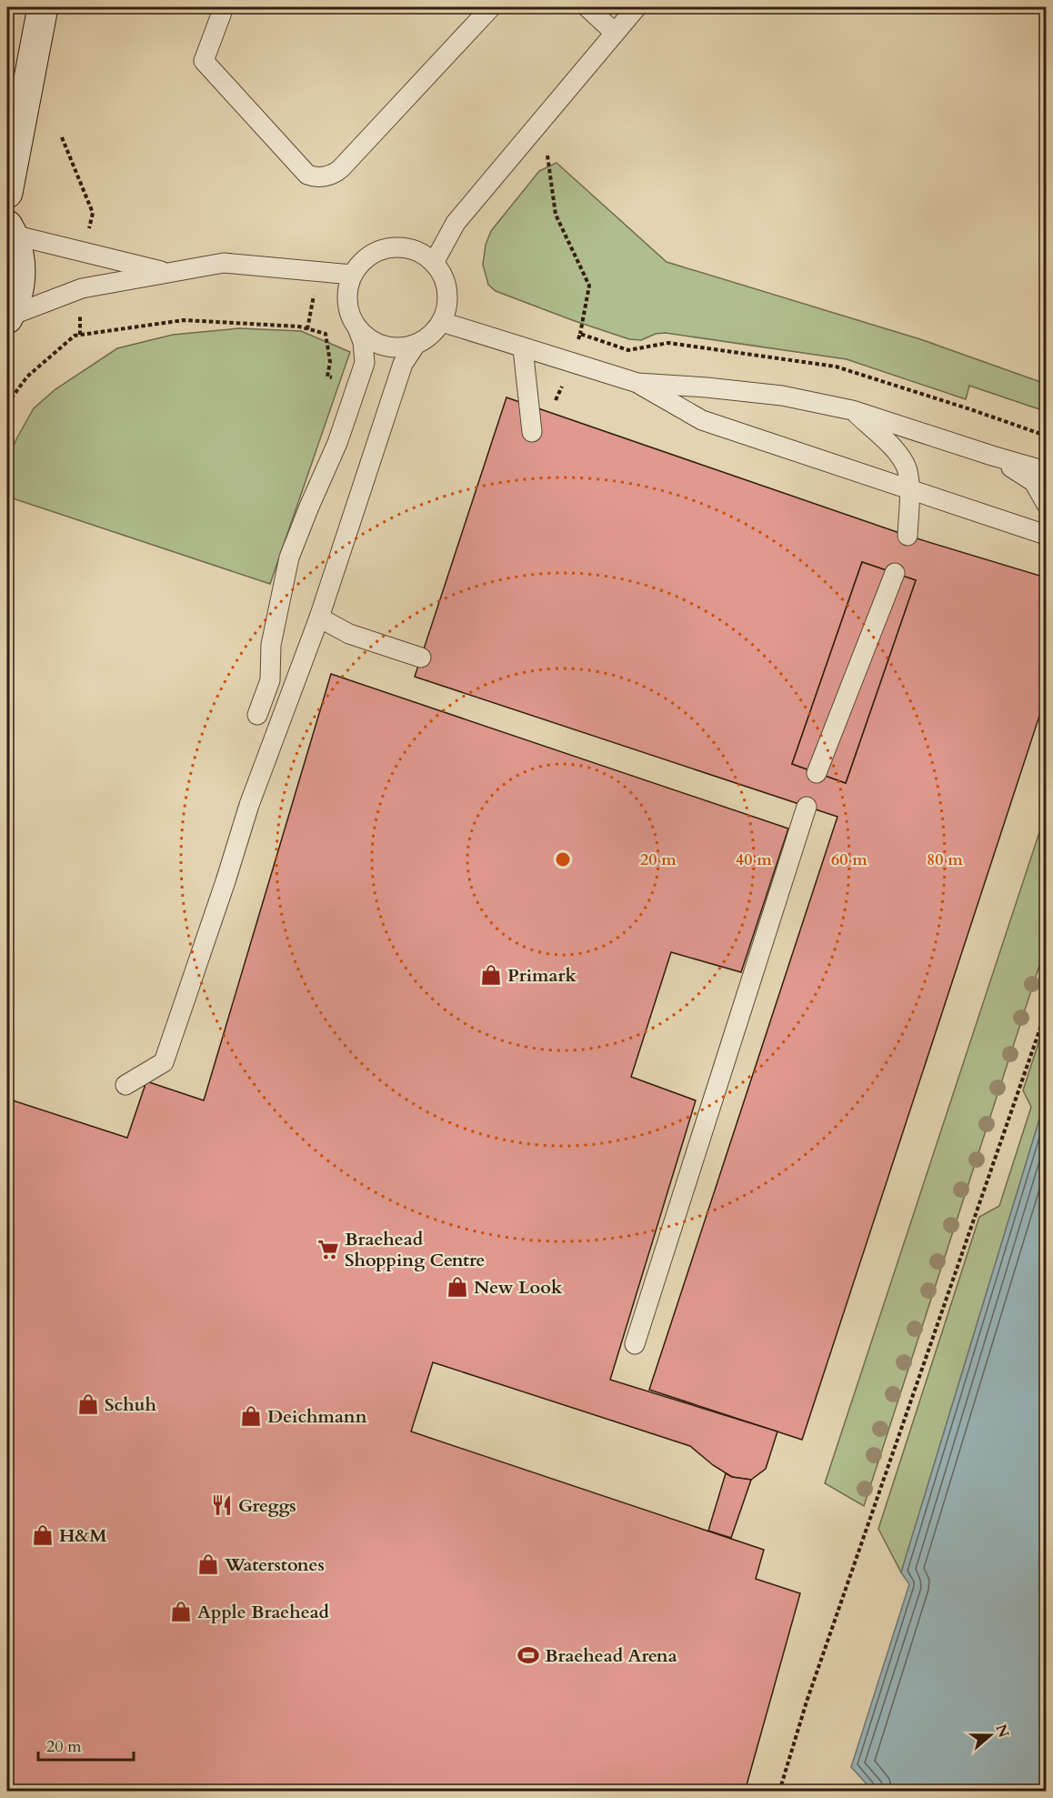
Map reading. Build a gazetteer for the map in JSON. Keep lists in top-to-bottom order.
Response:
{
  "places": {
    "shop": [
      "Primark",
      "New Look",
      "Schuh",
      "Deichmann",
      "H&M",
      "Waterstones",
      "Apple Braehead"
    ],
    "supermarket": ["Braehead Shopping Centre"],
    "restaurant": ["Greggs"],
    "sports": ["Braehead Arena"]
  },
  "scale_bar": "20 m",
  "north": "right",
  "rings": [
    "20 m",
    "40 m",
    "60 m",
    "80 m"
  ]
}
